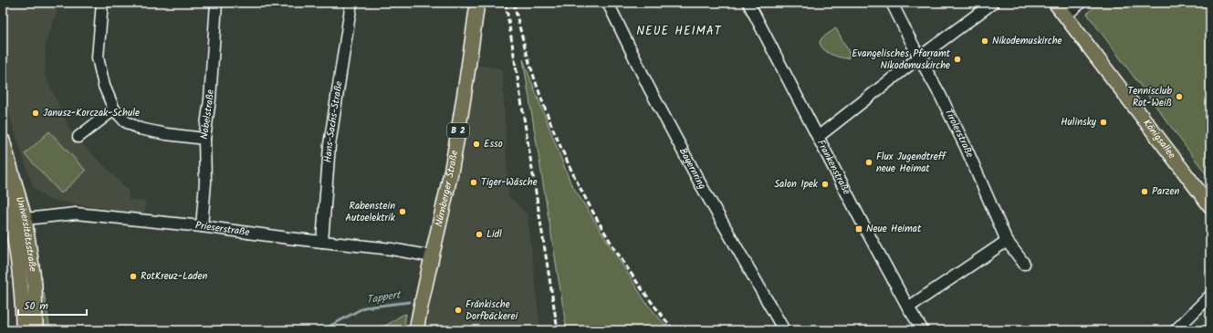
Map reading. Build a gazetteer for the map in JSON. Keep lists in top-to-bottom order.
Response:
{
  "streets": {
    "main road": [
      "B 2",
      "Königsallee",
      "Nürnberger Straße",
      "Universitätsstraße"
    ],
    "street": [
      "Nobelstraße",
      "Hans-Sachs-Straße",
      "Tirolerstraße",
      "Bayernring",
      "Frankenstraße",
      "Prieserstraße"
    ]
  },
  "crossings": [
    ["Nobelstraße", "Prieserstraße"],
    ["Hans-Sachs-Straße", "Prieserstraße"],
    ["Nürnberger Straße", "Prieserstraße"],
    ["Prieserstraße", "Universitätsstraße"]
  ],
  "districts": ["NEUE HEIMAT"],
  "water": ["Tappert"],
  "places": {
    "other": [
      "Nikodemuskirche",
      "Evangelisches Pfarramt Nikodemuskirche",
      "Tennisclub Rot-Weiß",
      "Janusz-Korczak-Schule",
      "Hulinsky",
      "Esso",
      "Flux Jugendtreff neue Heimat",
      "Tiger-Wäsche",
      "Salon Ipek",
      "Parzen",
      "Rabenstein Autoelektrik",
      "Lidl",
      "RotKreuz-Laden",
      "Fränkische Dorfbäckerei"
    ],
    "transit": ["Neue Heimat"]
  },
  "scale_bar": "50 m"
}
